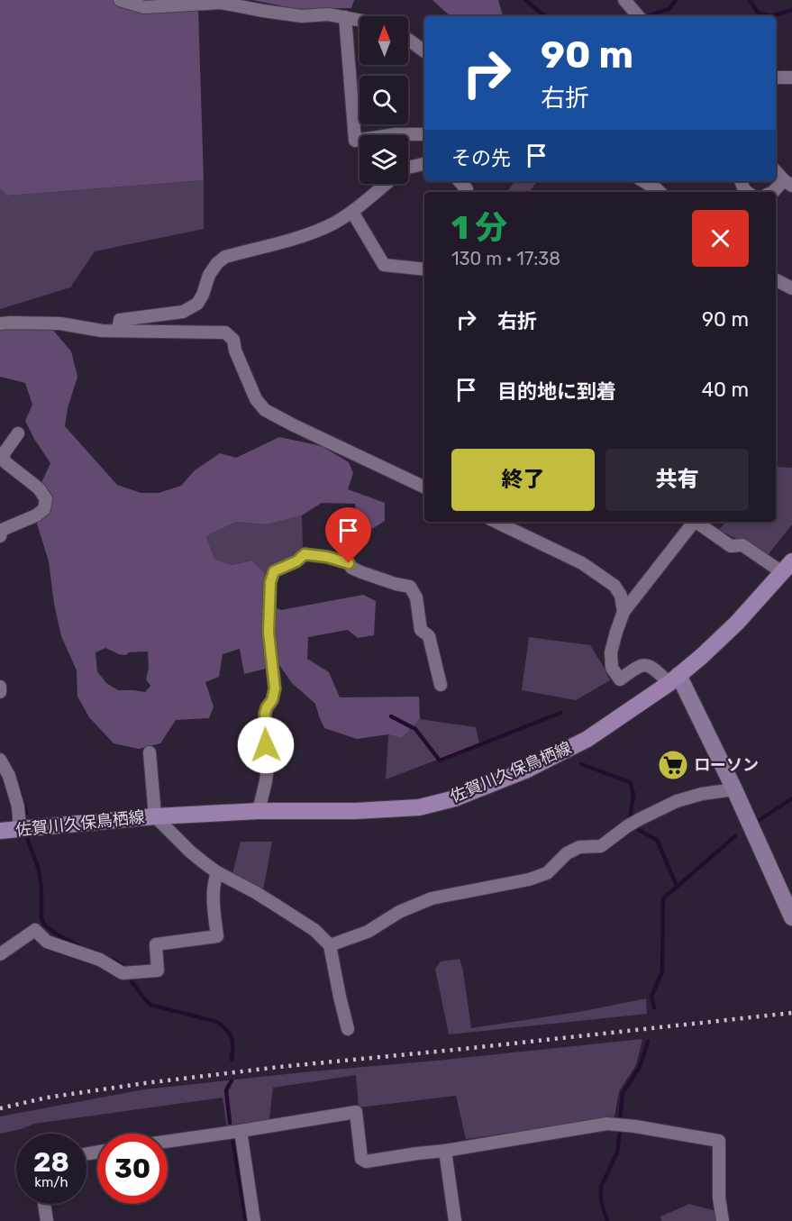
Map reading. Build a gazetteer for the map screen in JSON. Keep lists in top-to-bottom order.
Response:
{
  "streets": {
    "main road": ["佐賀川久保鳥栖線"]
  },
  "places": {
    "supermarket": ["ローソン"]
  },
  "north": "top",
  "page": {
    "turn": ["90 m", "右折"],
    "then": "その先",
    "heading": ["1 分", "130 m · 17:38"],
    "list": [
      {
        "name": "右折",
        "value": "90 m"
      },
      {
        "name": "目的地に到着",
        "value": "40 m"
      }
    ],
    "buttons": ["終了", "共有"],
    "speed": "28 km/h",
    "limit": "30"
  }
}
